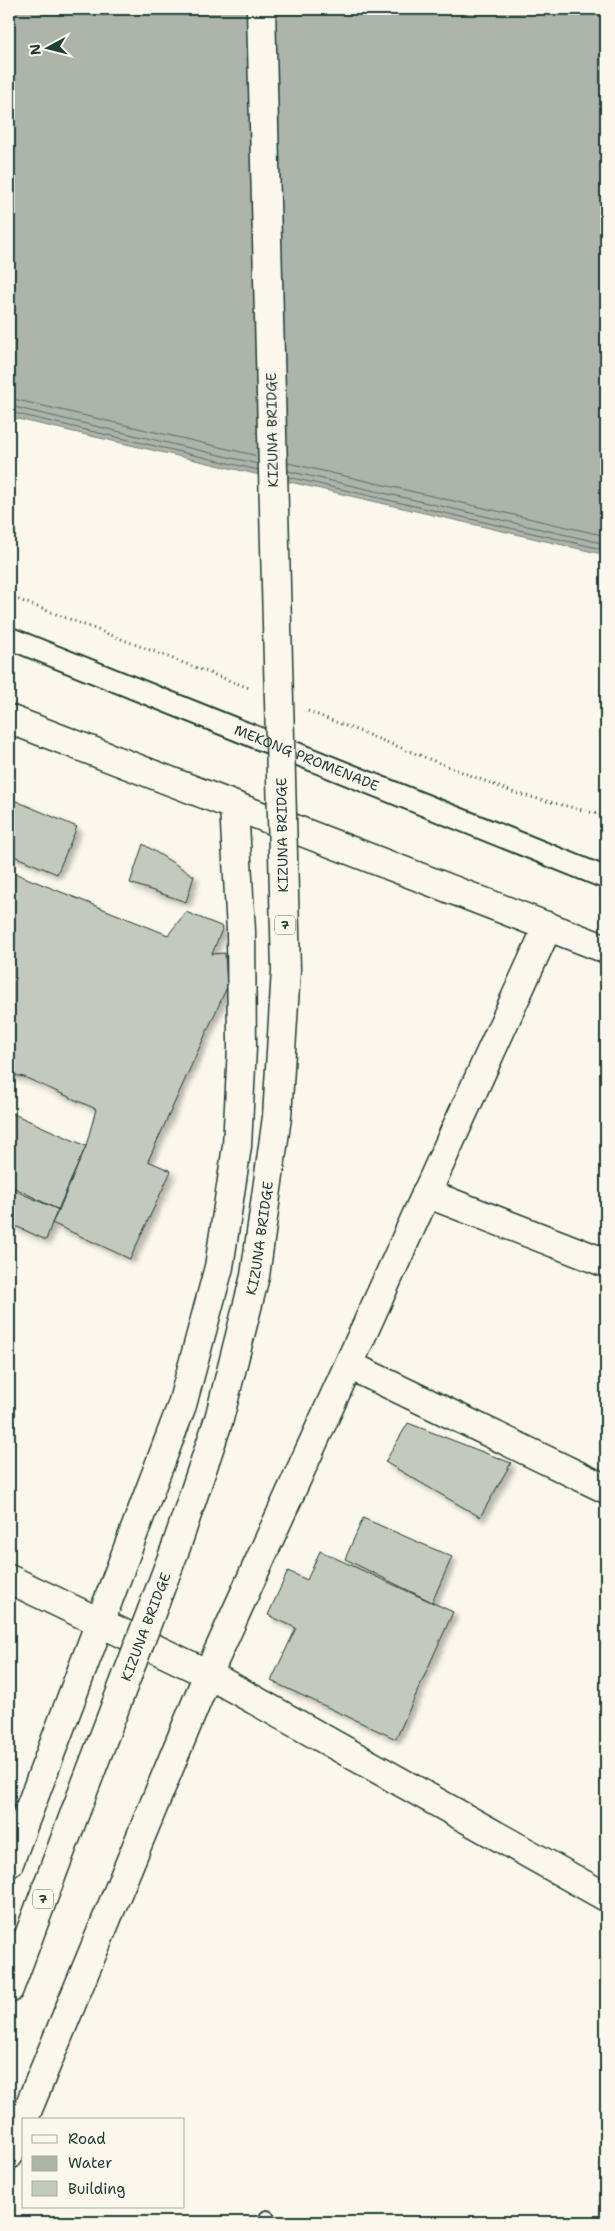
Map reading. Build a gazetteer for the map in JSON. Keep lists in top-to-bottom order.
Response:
{
  "streets": {
    "main road": ["KIZUNA BRIDGE", "7"],
    "street": ["MEKONG PROMENADE"]
  },
  "legend": ["Road", "Water", "Building"],
  "north": "left"
}
